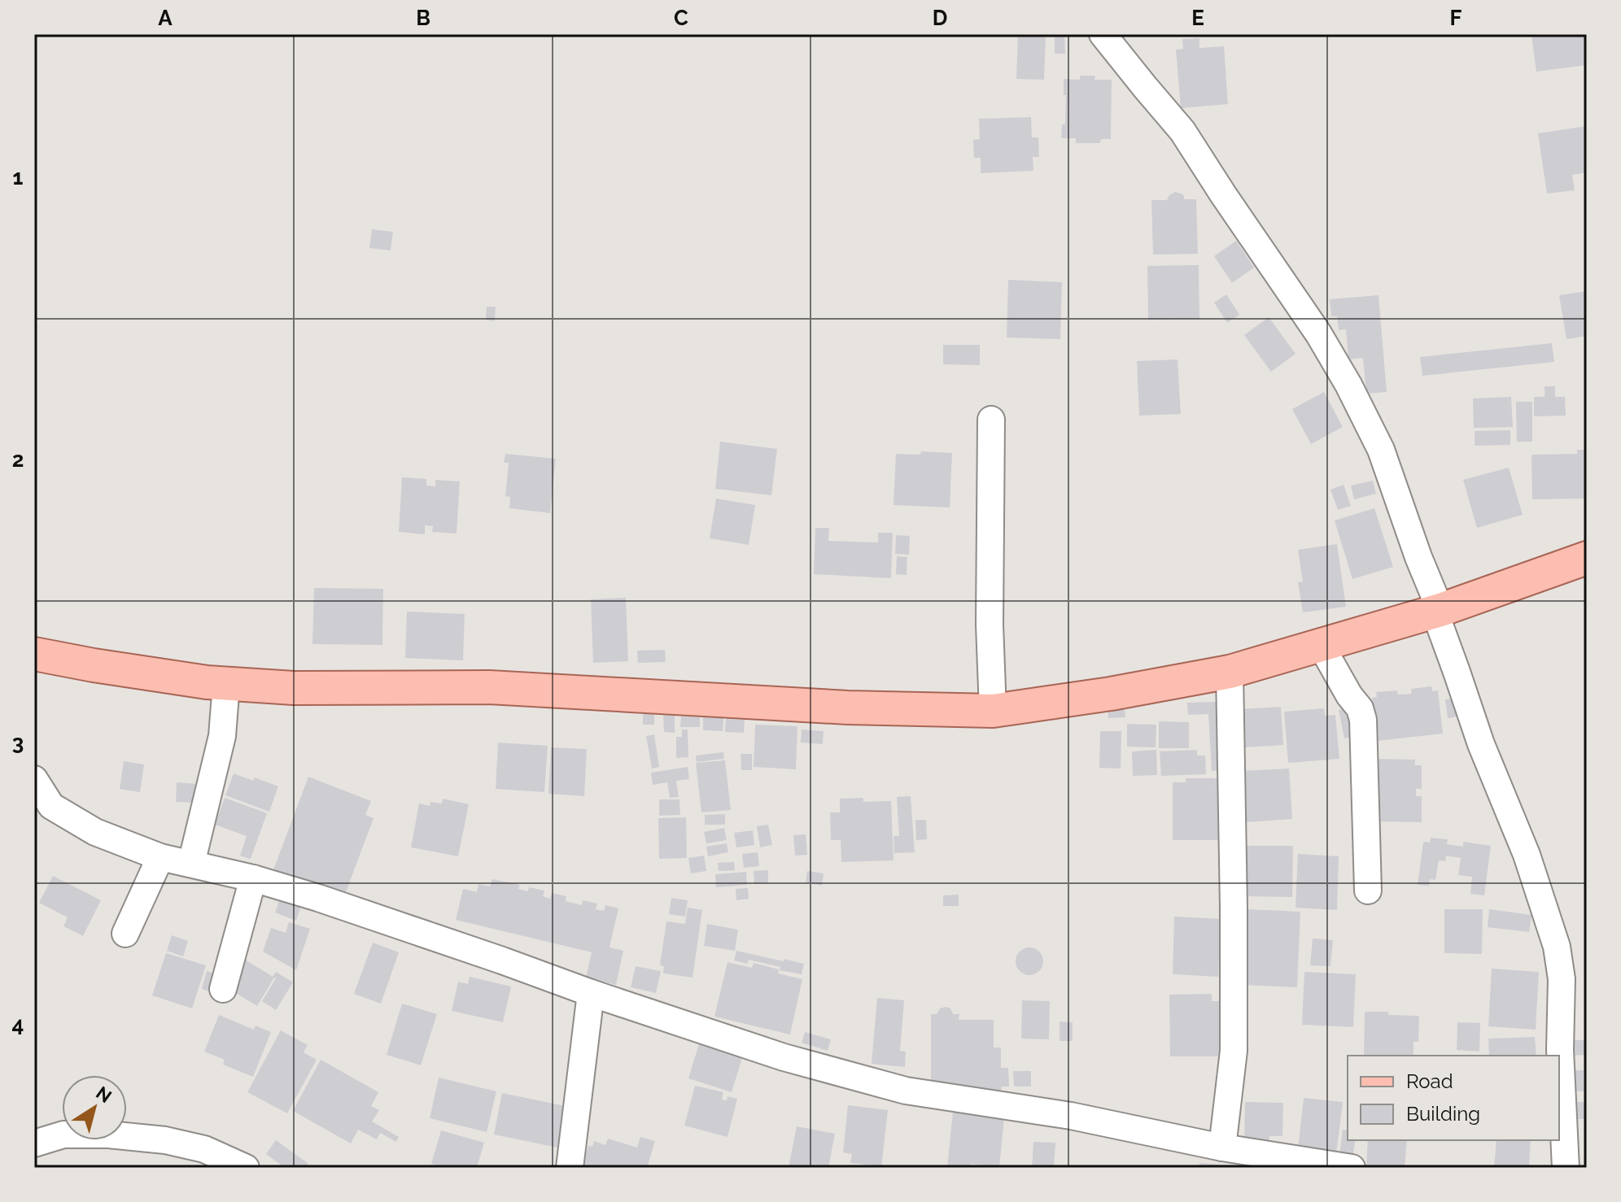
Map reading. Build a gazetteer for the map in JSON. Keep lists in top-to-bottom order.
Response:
{
  "legend": ["Road", "Building"],
  "north": "top right",
  "grid": {
    "columns": [
      "A",
      "B",
      "C",
      "D",
      "E",
      "F"
    ],
    "rows": [
      "1",
      "2",
      "3",
      "4"
    ]
  }
}
